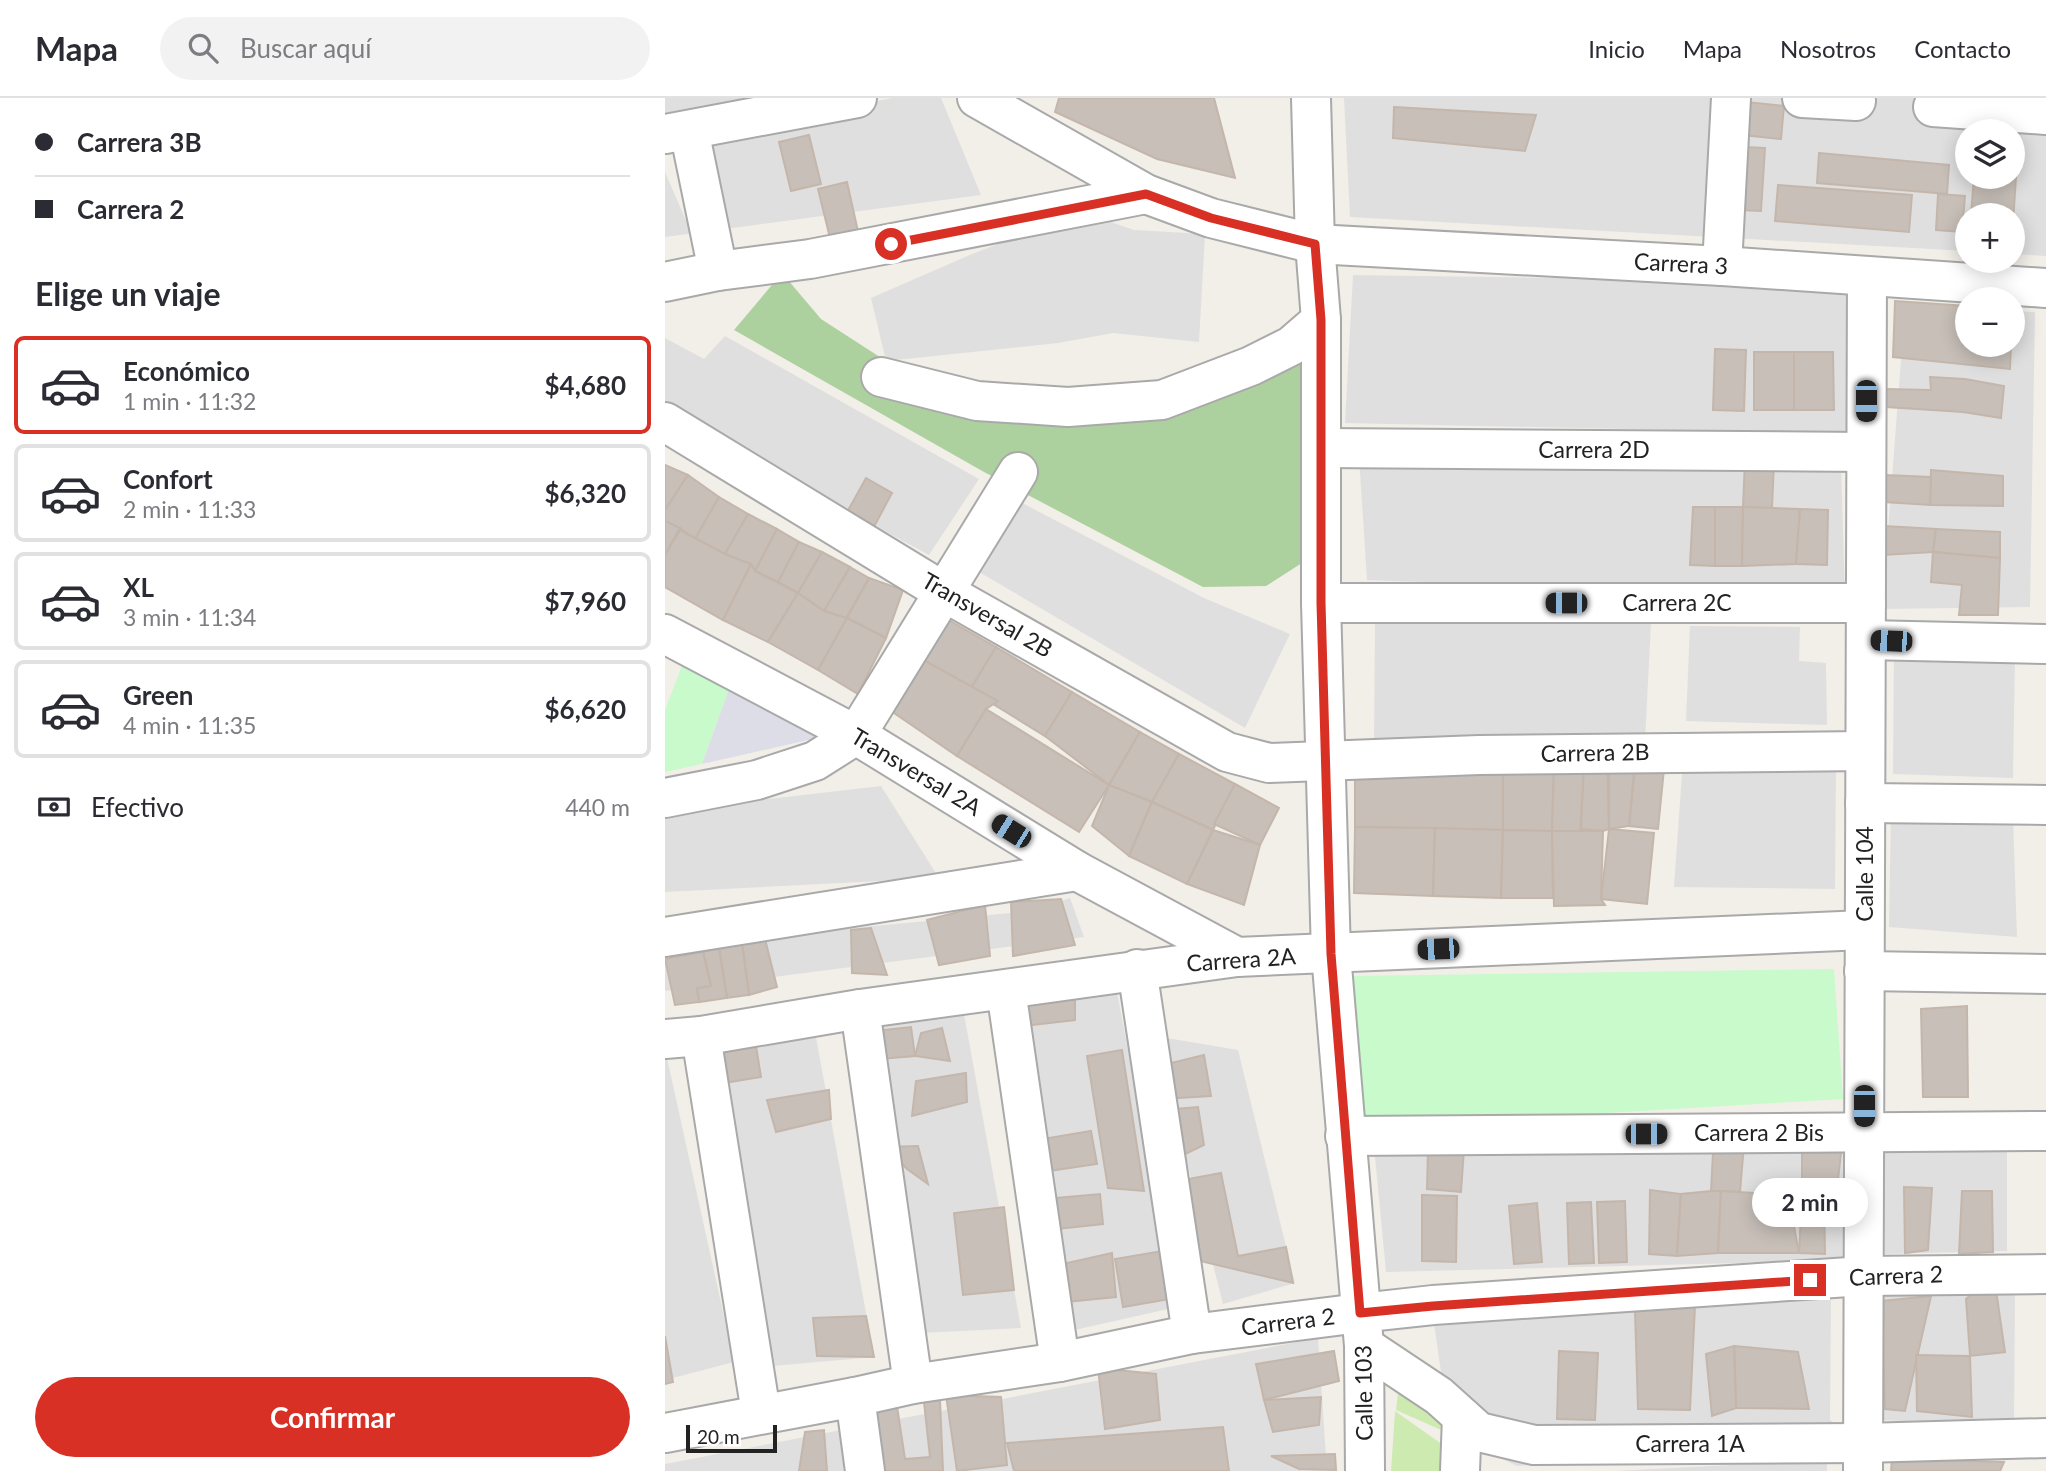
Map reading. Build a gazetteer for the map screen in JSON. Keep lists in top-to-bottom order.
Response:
{
  "streets": {
    "street": [
      "Carrera 3",
      "Carrera 2D",
      "Carrera 2C",
      "Transversal 2B",
      "Carrera 2B",
      "Transversal 2A",
      "Calle 104",
      "Carrera 2A",
      "Carrera 2 Bis",
      "Carrera 2",
      "Calle 103",
      "Carrera 1A"
    ]
  },
  "crossings": [
    ["Carrera 3", "Calle 104"],
    ["Carrera 3", "Calle 103"],
    ["Carrera 2D", "Calle 104"],
    ["Carrera 2D", "Calle 103"],
    ["Carrera 2C", "Calle 104"],
    ["Carrera 2C", "Calle 103"],
    ["Transversal 2B", "Carrera 2B"],
    ["Transversal 2B", "Calle 103"],
    ["Carrera 2B", "Calle 104"],
    ["Carrera 2B", "Calle 103"],
    ["Transversal 2A", "Carrera 2A"],
    ["Calle 104", "Carrera 2A"],
    ["Calle 104", "Carrera 2 Bis"],
    ["Calle 104", "Carrera 2"],
    ["Calle 104", "Carrera 1A"],
    ["Carrera 2A", "Calle 103"],
    ["Carrera 2 Bis", "Calle 103"],
    ["Carrera 2", "Calle 103"],
    ["Carrera 2", "Carrera 1A"],
    ["Calle 103", "Carrera 1A"]
  ],
  "scale_bar": "20 m",
  "page": {
    "header": "Mapa",
    "search": "Buscar aquí",
    "nav": [
      "Inicio",
      "Mapa",
      "Nosotros",
      "Contacto"
    ],
    "banner": ["Carrera 3B", "Carrera 2"],
    "map_buttons": ["+", "−"],
    "heading": "Elige un viaje",
    "list": [
      {
        "name": "Económico",
        "note": "1 min · 11:32",
        "value": "$4,680"
      },
      {
        "name": "Confort",
        "note": "2 min · 11:33",
        "value": "$6,320"
      },
      {
        "name": "XL",
        "note": "3 min · 11:34",
        "value": "$7,960"
      },
      {
        "name": "Green",
        "note": "4 min · 11:35",
        "value": "$6,620"
      }
    ],
    "pay": ["Efectivo", "440 m"],
    "bubble": "2 min",
    "buttons": "Confirmar",
    "scale": "20 m"
  }
}
